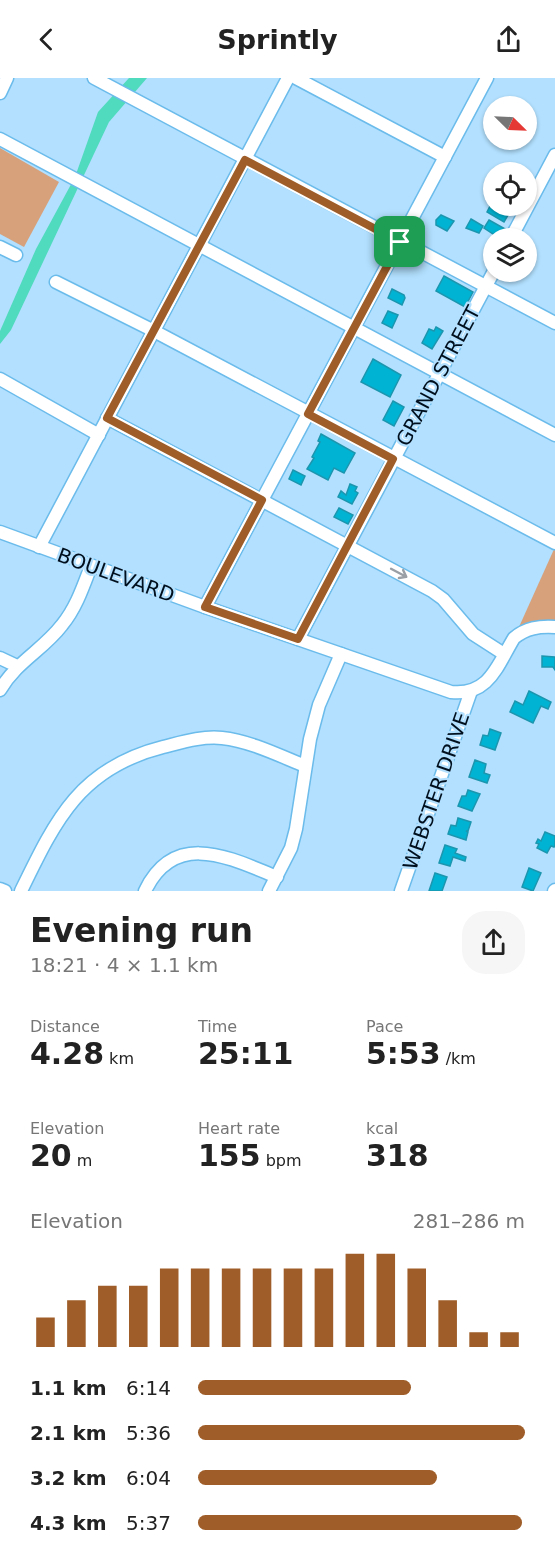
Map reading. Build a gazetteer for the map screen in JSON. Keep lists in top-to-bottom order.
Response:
{
  "streets": {
    "street": ["GRAND STREET", "BOULEVARD", "WEBSTER DRIVE"]
  },
  "crossings": [
    ["GRAND STREET", "BOULEVARD"],
    ["BOULEVARD", "WEBSTER DRIVE"]
  ],
  "north": "bottom right",
  "page": {
    "header": "Sprintly",
    "heading": ["Evening run", "18:21 · 4 × 1.1 km"],
    "stats": [
      ["Distance", "4.28 km"],
      ["Time", "25:11"],
      ["Pace", "5:53 /km"],
      ["Elevation", "20 m"],
      ["Heart rate", "155 bpm"],
      ["kcal", "318"]
    ],
    "chart": ["Elevation", "281–286 m"],
    "list": [
      {
        "name": "1.1 km",
        "note": "6:14"
      },
      {
        "name": "2.1 km",
        "note": "5:36"
      },
      {
        "name": "3.2 km",
        "note": "6:04"
      },
      {
        "name": "4.3 km",
        "note": "5:37"
      }
    ]
  }
}
